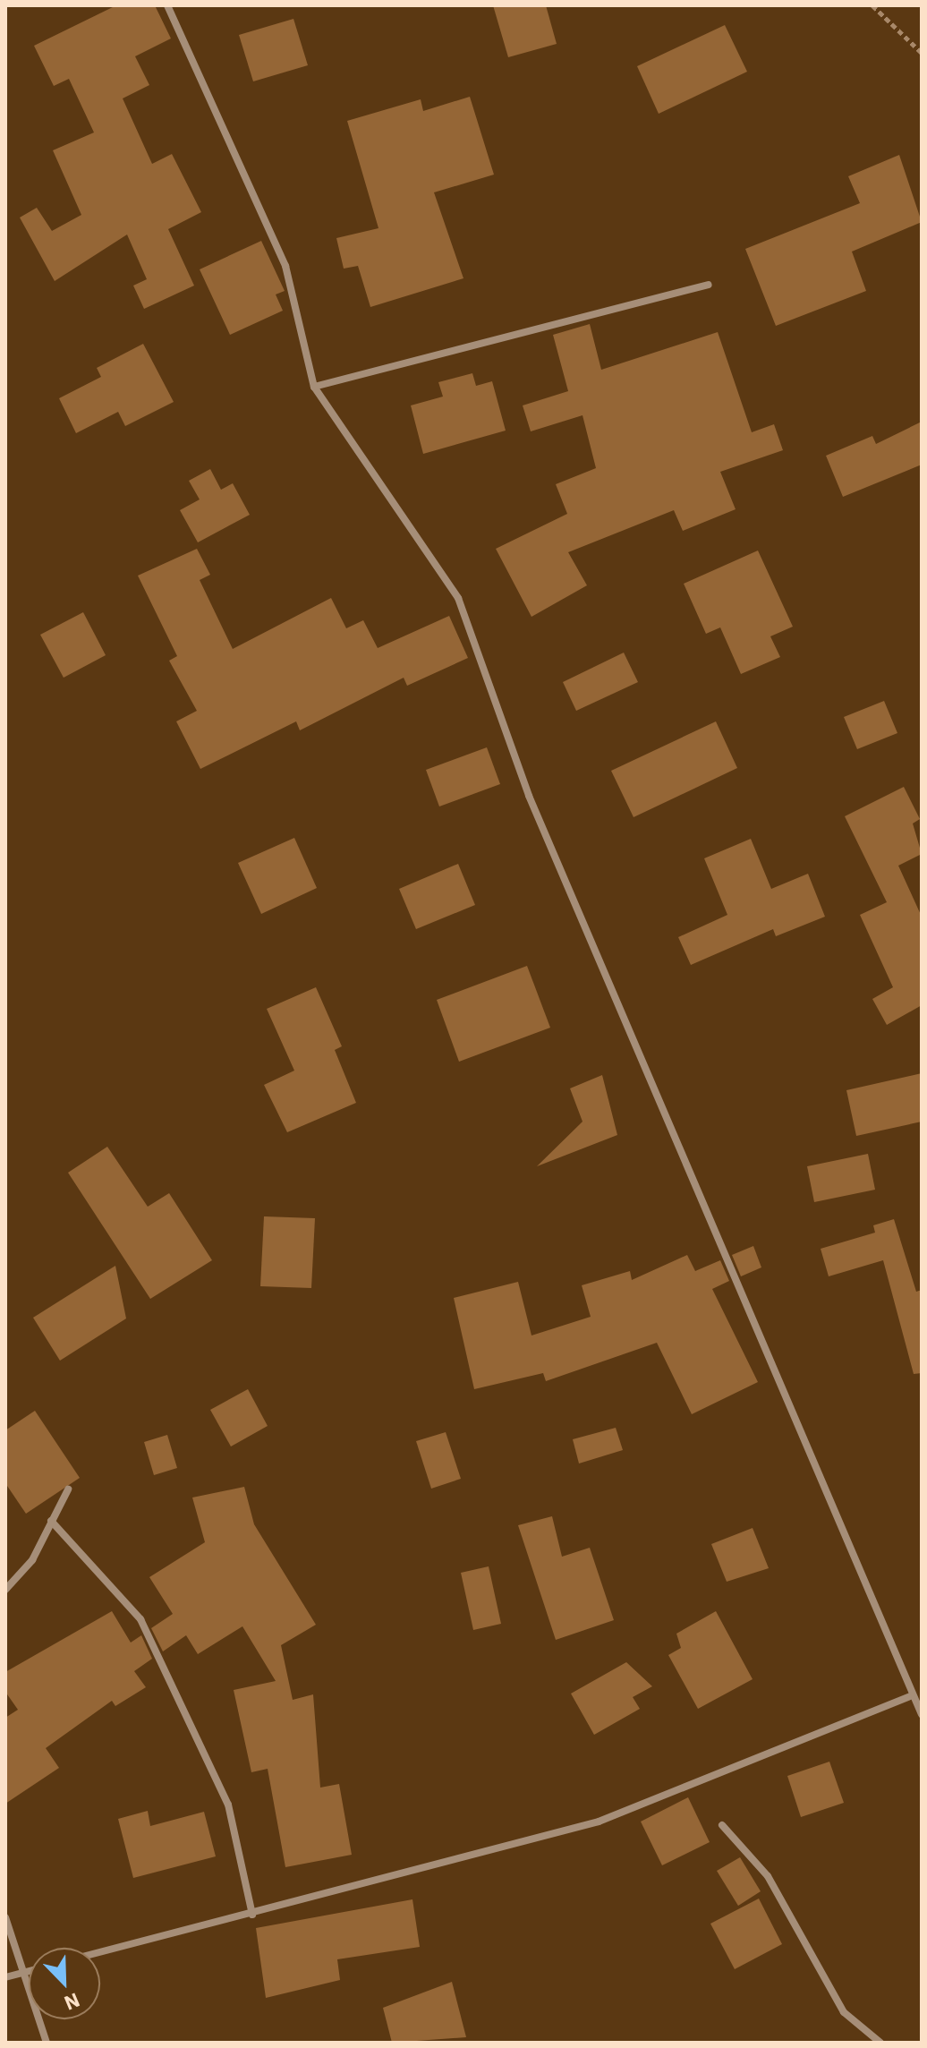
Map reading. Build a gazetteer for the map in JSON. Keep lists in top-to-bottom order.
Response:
{
  "north": "bottom right"
}
